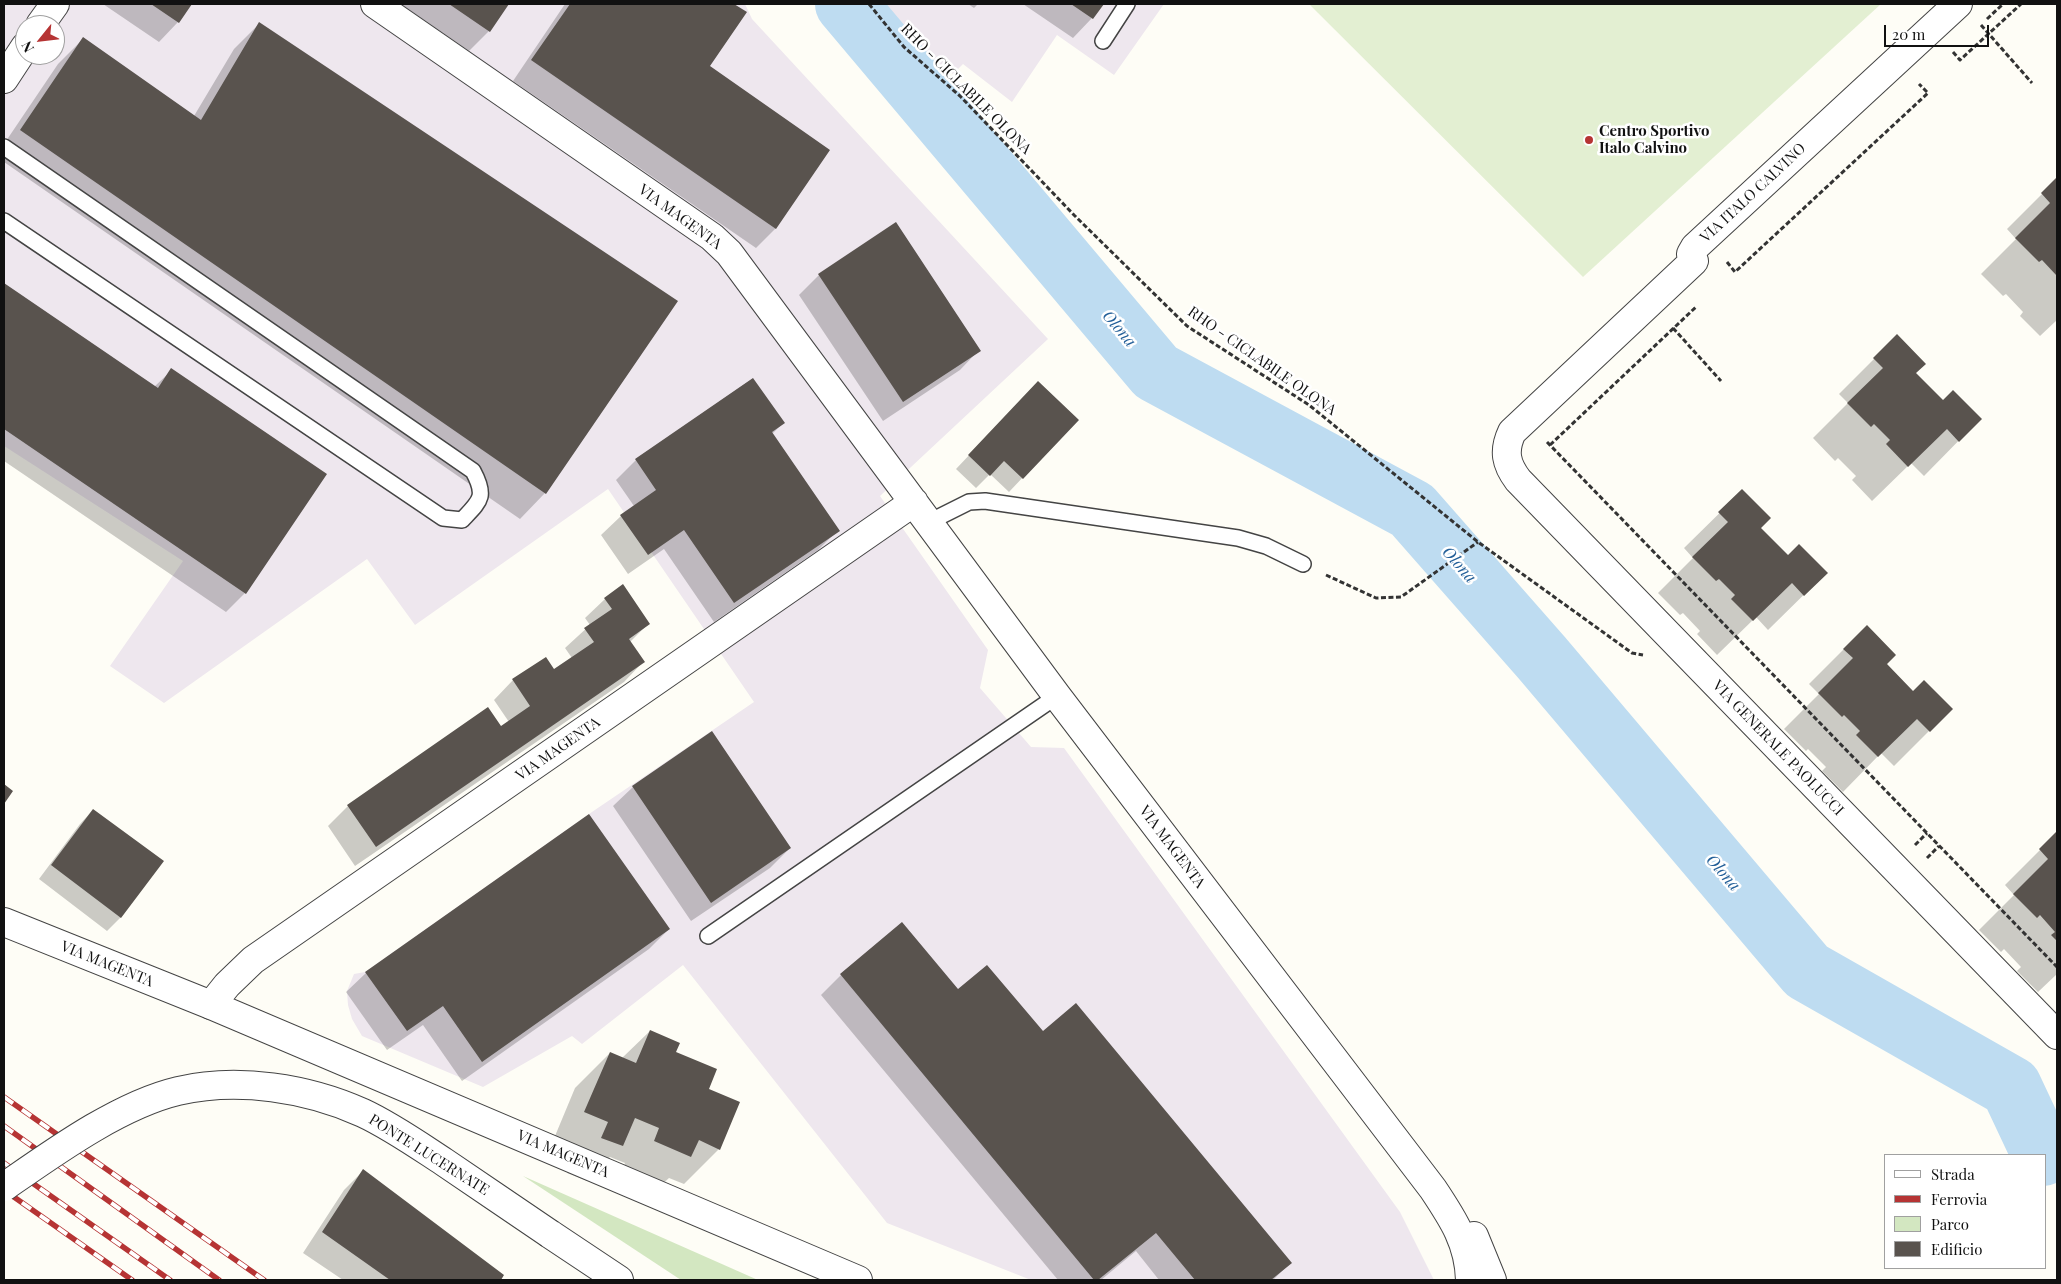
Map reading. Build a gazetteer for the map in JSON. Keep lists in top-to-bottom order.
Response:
{
  "streets": {
    "street": [
      "VIA ITALO CALVINO",
      "VIA MAGENTA",
      "VIA GENERALE PAOLUCCI",
      "PONTE LUCERNATE"
    ],
    "path": ["RHO - CICLABILE OLONA"]
  },
  "crossings": [
    ["RHO - CICLABILE OLONA", "VIA GENERALE PAOLUCCI"],
    ["VIA ITALO CALVINO", "VIA GENERALE PAOLUCCI"]
  ],
  "water": ["Olona"],
  "places": ["Centro Sportivo Italo Calvino"],
  "legend": [
    "Strada",
    "Ferrovia",
    "Parco",
    "Edificio"
  ],
  "scale_bar": "20 m",
  "north": "bottom left"
}
